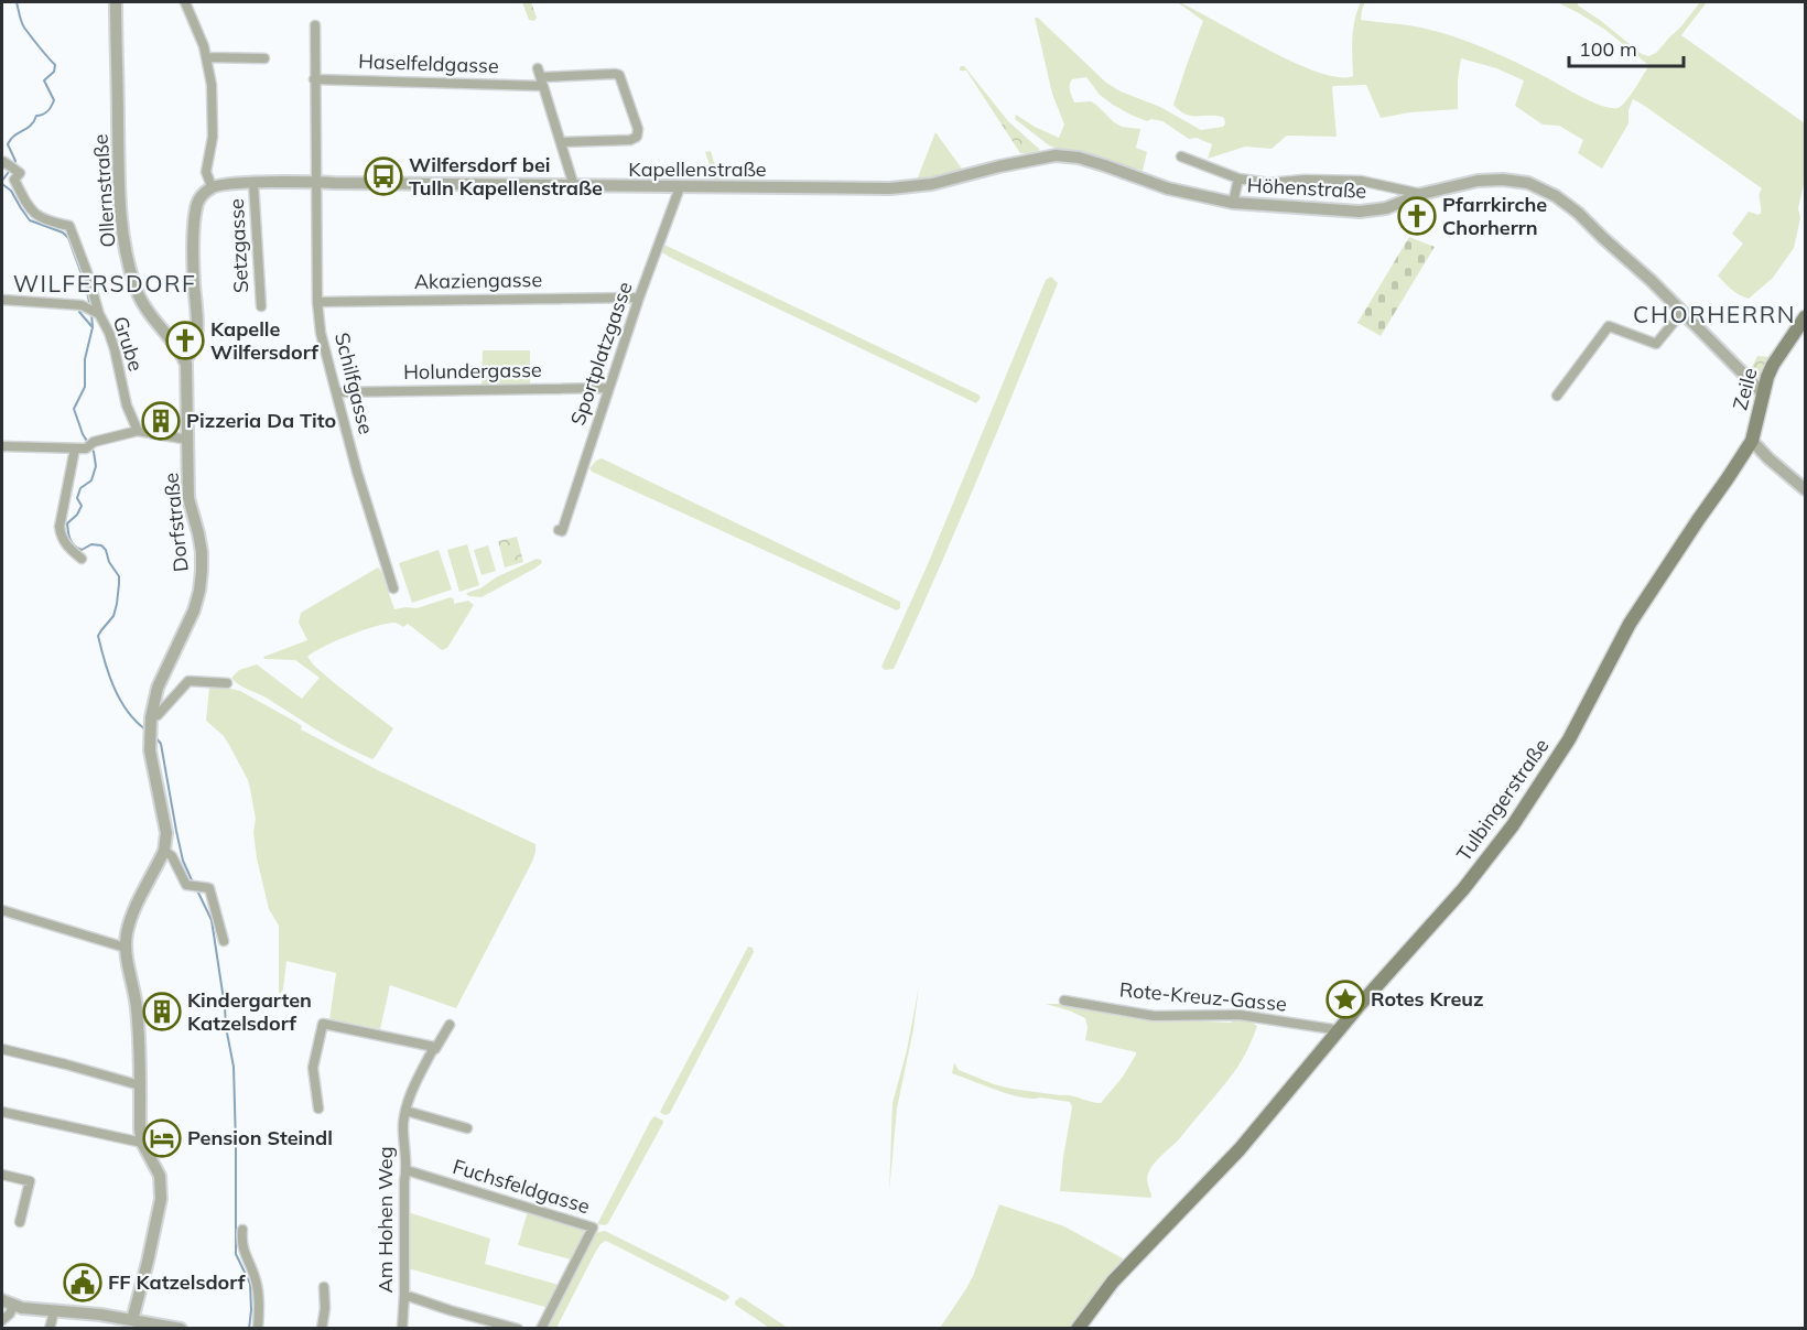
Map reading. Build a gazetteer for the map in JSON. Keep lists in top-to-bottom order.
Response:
{
  "streets": {
    "main road": ["Zeile", "Tulbingerstraße"],
    "street": [
      "Haselfeldgasse",
      "Kapellenstraße",
      "Höhenstraße",
      "Ollernstraße",
      "Setzgasse",
      "Akaziengasse",
      "Grube",
      "Sportplatzgasse",
      "Holundergasse",
      "Schilfgasse",
      "Dorfstraße",
      "Rote-Kreuz-Gasse",
      "Fuchsfeldgasse",
      "Am Hohen Weg"
    ]
  },
  "crossings": [
    ["Kapellenstraße", "Höhenstraße"],
    ["Kapellenstraße", "Setzgasse"],
    ["Kapellenstraße", "Sportplatzgasse"],
    ["Kapellenstraße", "Schilfgasse"],
    ["Höhenstraße", "Zeile"],
    ["Ollernstraße", "Dorfstraße"],
    ["Akaziengasse", "Sportplatzgasse"],
    ["Akaziengasse", "Schilfgasse"],
    ["Sportplatzgasse", "Holundergasse"],
    ["Holundergasse", "Schilfgasse"],
    ["Zeile", "Tulbingerstraße"],
    ["Tulbingerstraße", "Rote-Kreuz-Gasse"],
    ["Fuchsfeldgasse", "Am Hohen Weg"]
  ],
  "districts": ["WILFERSDORF", "CHORHERRN"],
  "places": {
    "bus stop": ["Wilfersdorf bei Tulln Kapellenstraße"],
    "church": ["Pfarrkirche Chorherrn", "Kapelle Wilfersdorf"],
    "building": ["Pizzeria Da Tito", "Kindergarten Katzelsdorf"],
    "place": ["Rotes Kreuz"],
    "hotel": ["Pension Steindl"],
    "public building": ["FF Katzelsdorf"]
  },
  "scale_bar": "100 m"
}
